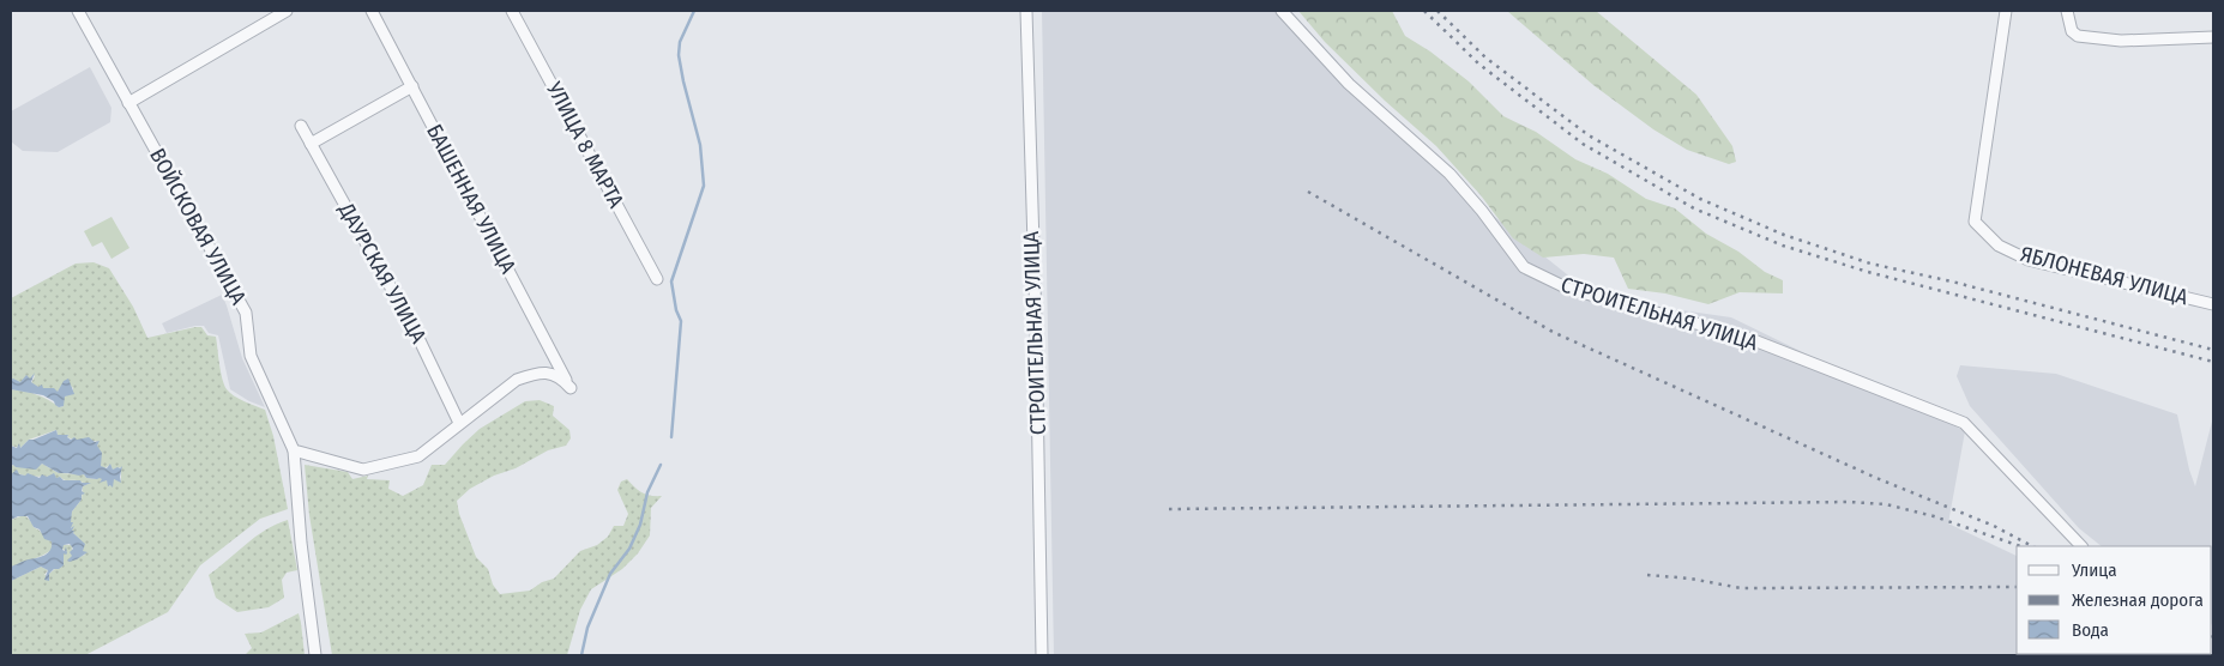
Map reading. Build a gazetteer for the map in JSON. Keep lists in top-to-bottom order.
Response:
{
  "streets": {
    "street": [
      "УЛИЦА 8 МАРТА",
      "БАШЕННАЯ УЛИЦА",
      "ВОЙСКОВАЯ УЛИЦА",
      "ДАУРСКАЯ УЛИЦА",
      "ЯБЛОНЕВАЯ УЛИЦА",
      "СТРОИТЕЛЬНАЯ УЛИЦА"
    ]
  },
  "crossings": [
    ["БАШЕННАЯ УЛИЦА", "ДАУРСКАЯ УЛИЦА"]
  ],
  "legend": ["Улица", "Железная дорога", "Вода"]
}
